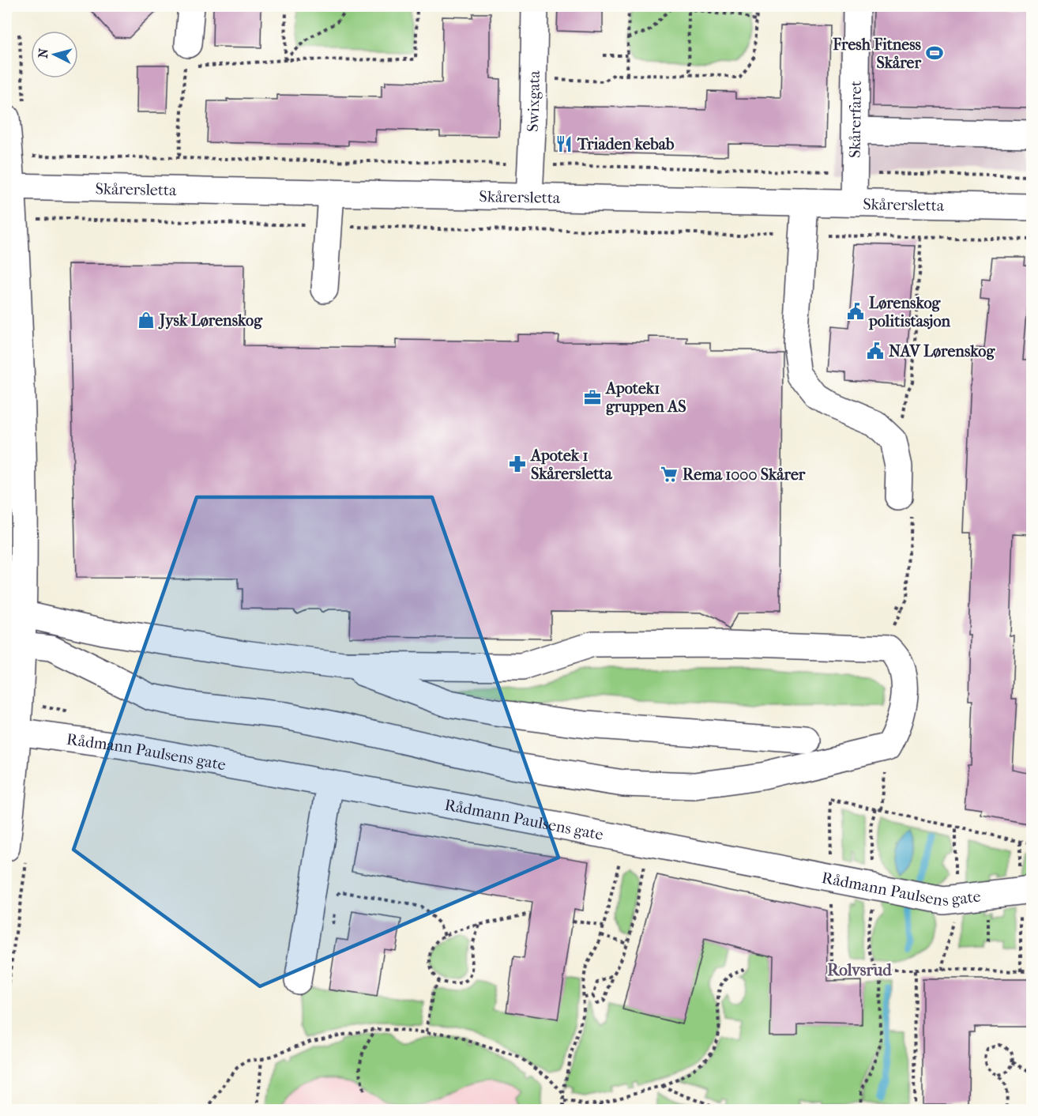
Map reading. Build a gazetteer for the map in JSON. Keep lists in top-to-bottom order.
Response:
{
  "streets": {
    "street": [
      "Swixgata",
      "Skårerfaret",
      "Skårersletta",
      "Rådmann Paulsens gate"
    ]
  },
  "crossings": [
    ["Swixgata", "Skårersletta"],
    ["Skårerfaret", "Skårersletta"]
  ],
  "districts": ["Rolvsrud"],
  "places": {
    "sports": ["Fresh Fitness Skårer"],
    "restaurant": ["Triaden kebab"],
    "public building": ["Lørenskog politistasjon", "NAV Lørenskog"],
    "shop": ["Jysk Lørenskog"],
    "office": ["Apotek1 gruppen AS"],
    "pharmacy": ["Apotek 1 Skårersletta"],
    "supermarket": ["Rema 1000 Skårer"]
  },
  "north": "left"
}
